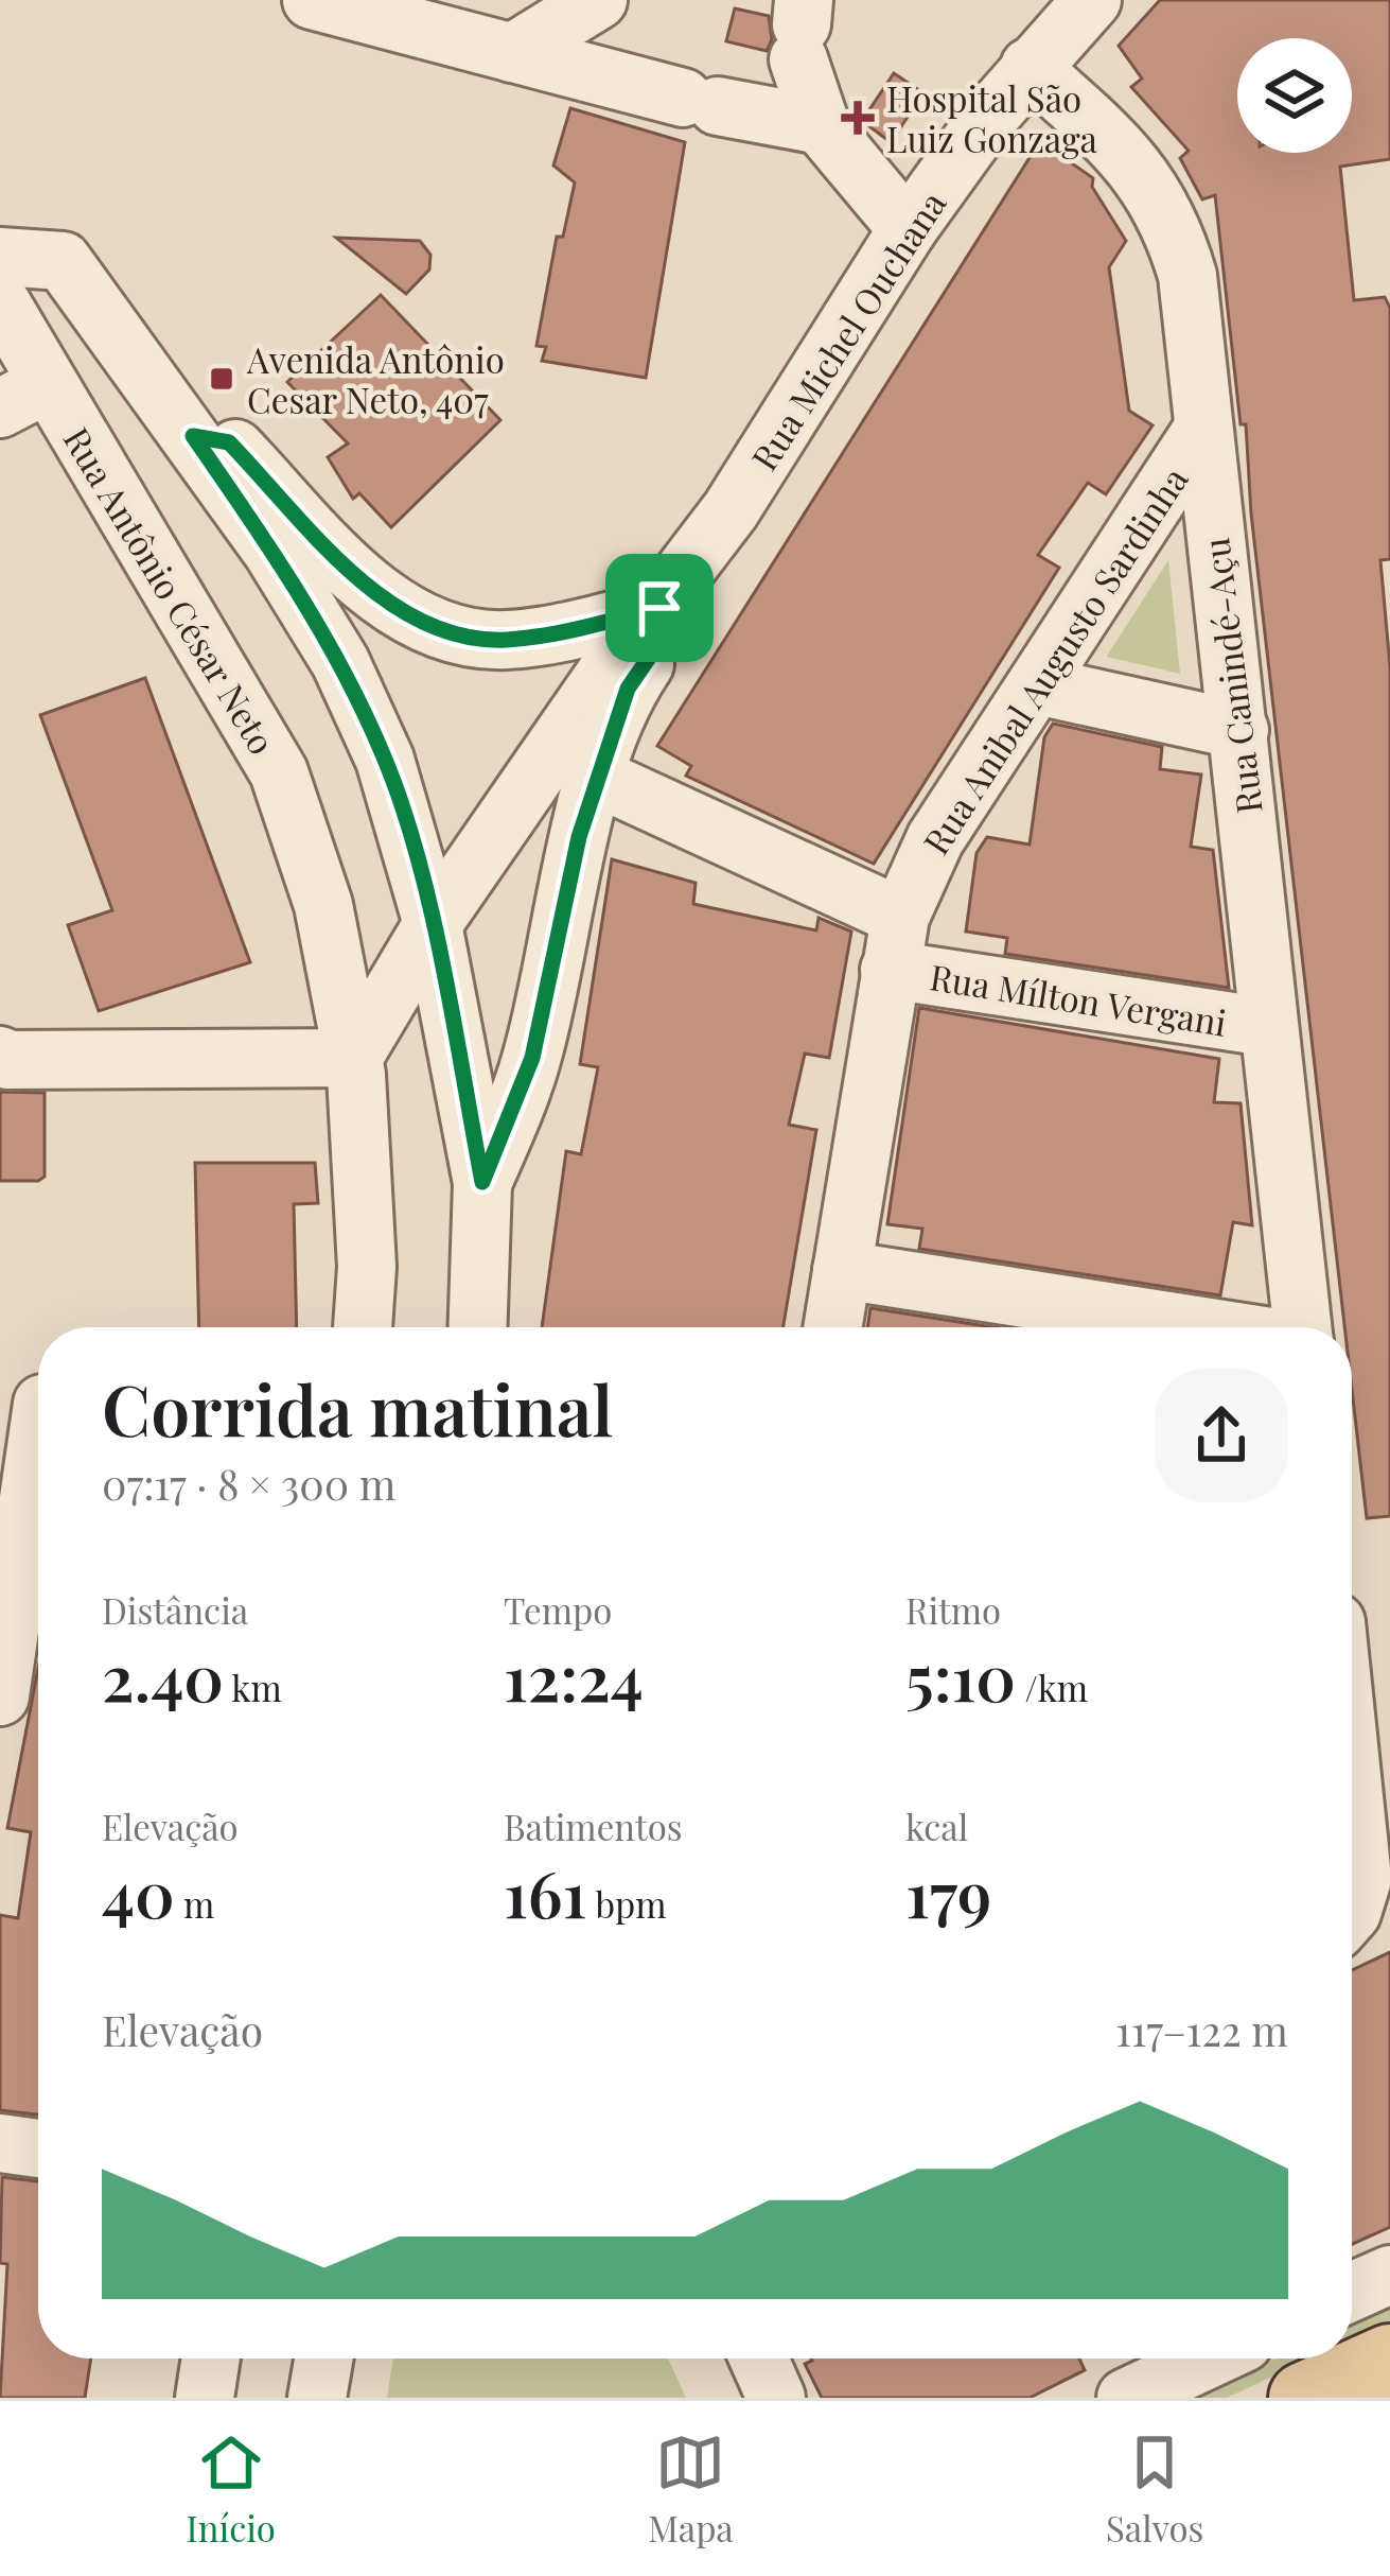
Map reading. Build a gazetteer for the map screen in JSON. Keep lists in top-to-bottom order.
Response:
{
  "streets": {
    "street": [
      "Rua Michel Ouchana",
      "Rua Antônio César Neto",
      "Rua Anibal Augusto Sardinha",
      "Rua Canindé-Açu",
      "Rua Mílton Vergani"
    ]
  },
  "crossings": [
    ["Rua Michel Ouchana", "Rua Antônio César Neto"],
    ["Rua Michel Ouchana", "Rua Canindé-Açu"],
    ["Rua Michel Ouchana", "Rua Mílton Vergani"],
    ["Rua Anibal Augusto Sardinha", "Rua Canindé-Açu"],
    ["Rua Anibal Augusto Sardinha", "Rua Mílton Vergani"],
    ["Rua Canindé-Açu", "Rua Mílton Vergani"]
  ],
  "places": {
    "health": ["Hospital São Luiz Gonzaga"],
    "transit": ["Avenida Antônio Cesar Neto, 407"]
  },
  "page": {
    "heading": ["Corrida matinal", "07:17 · 8 × 300 m"],
    "stats": [
      ["Distância", "2.40 km"],
      ["Tempo", "12:24"],
      ["Ritmo", "5:10 /km"],
      ["Elevação", "40 m"],
      ["Batimentos", "161 bpm"],
      ["kcal", "179"]
    ],
    "chart": ["Elevação", "117–122 m"],
    "tabs": ["Início", "Mapa", "Salvos"]
  }
}
